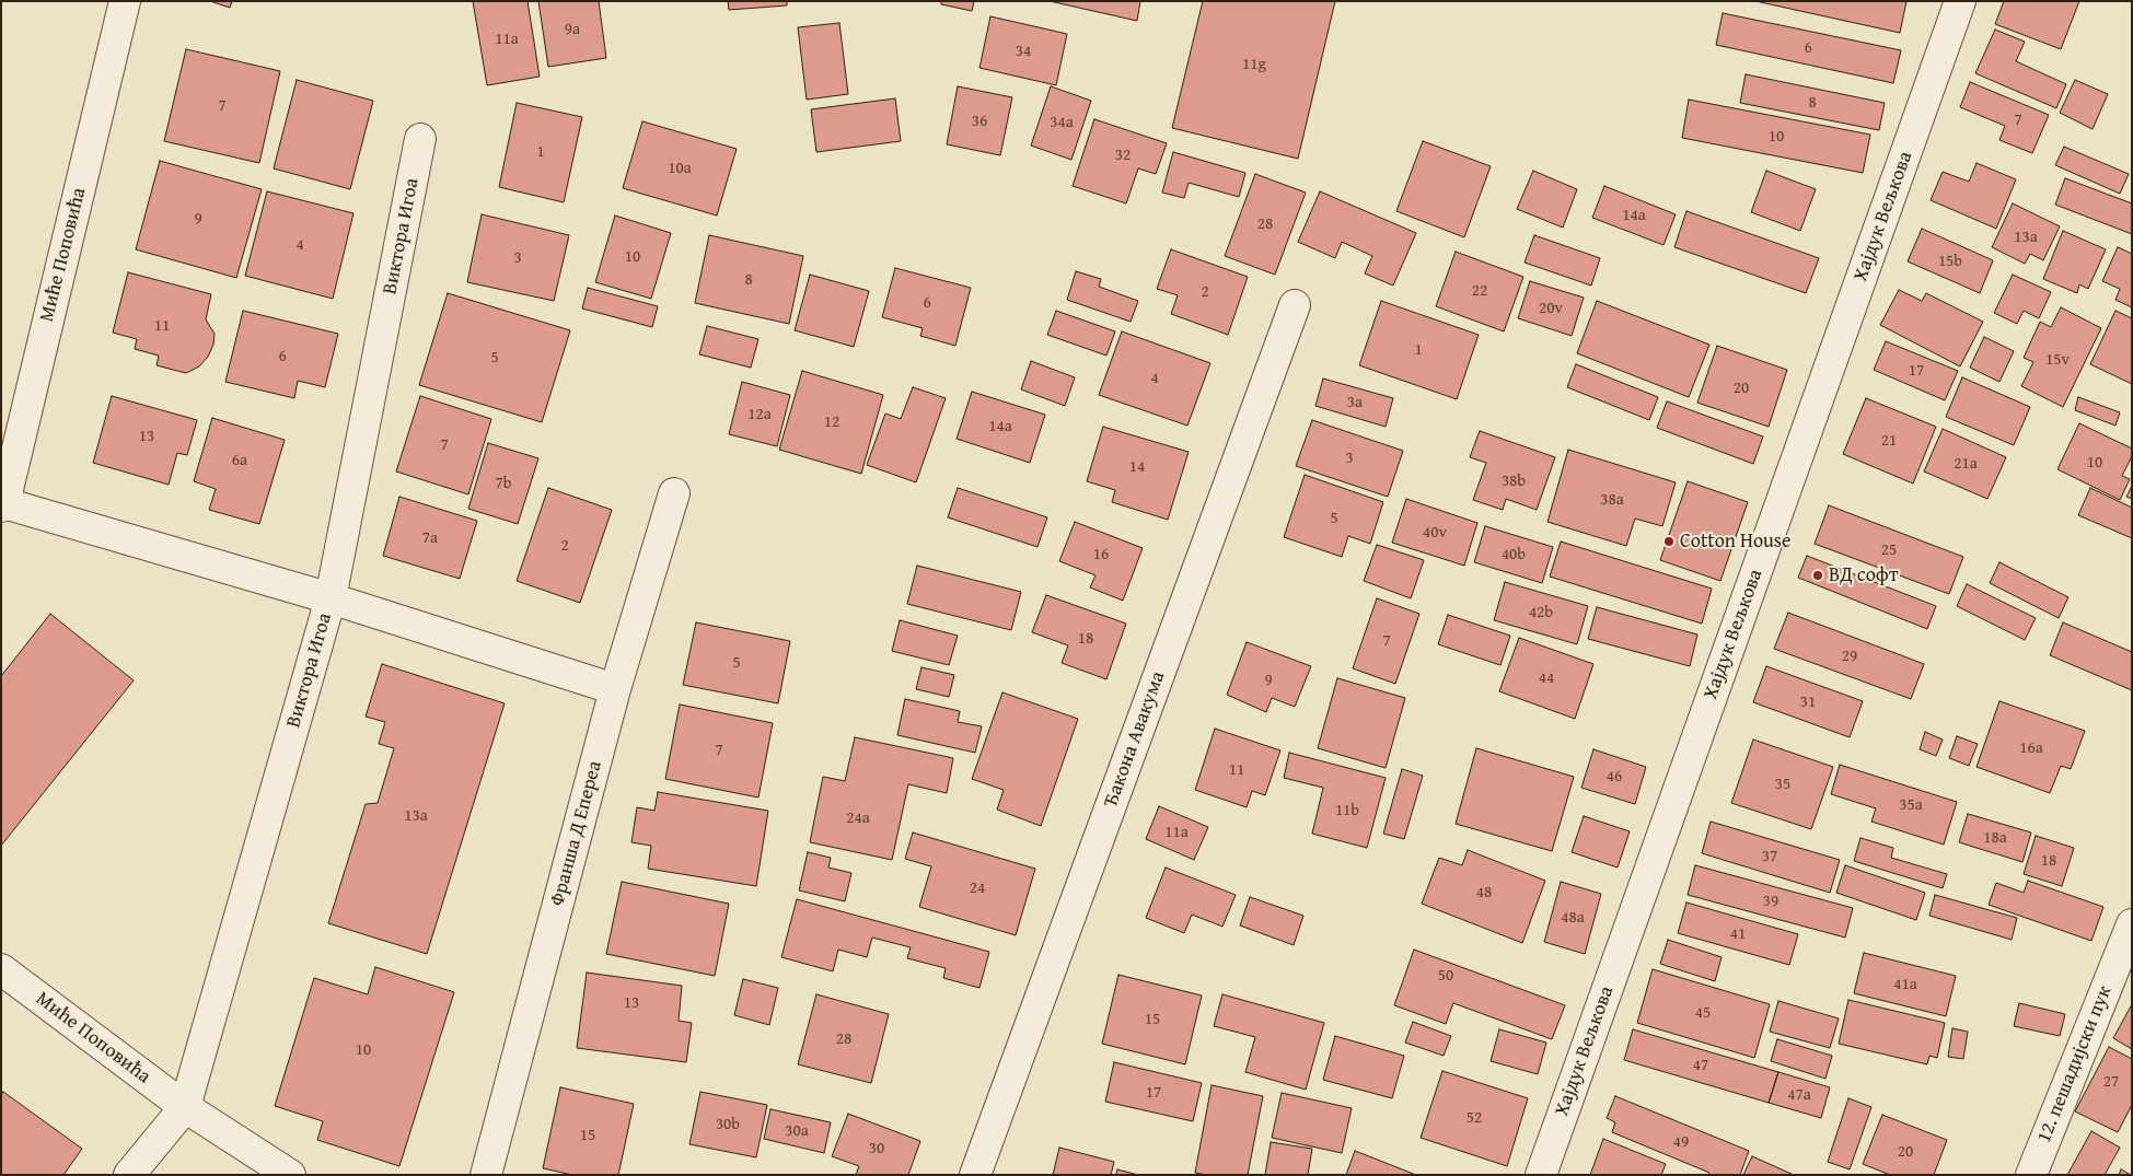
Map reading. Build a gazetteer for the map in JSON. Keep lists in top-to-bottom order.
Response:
{
  "streets": {
    "street": [
      "Хајдук Вељкова",
      "Виктора Игоа",
      "Миће Поповића",
      "Ђакона Авакума",
      "Франша Д Епереа",
      "12. пешадијски пук"
    ]
  },
  "crossings": [
    ["Виктора Игоа", "Миће Поповића"]
  ],
  "places": ["Cotton House", "ВД софт"],
  "house_numbers": [
    "9a",
    "11a",
    "6",
    "34",
    "11g",
    "8",
    "7",
    "7",
    "36",
    "34a",
    "10",
    "1",
    "32",
    "10a",
    "14a",
    "9",
    "28",
    "13a",
    "4",
    "10",
    "3",
    "15b",
    "8",
    "22",
    "2",
    "6",
    "20v",
    "11",
    "1",
    "6",
    "5",
    "15v",
    "17",
    "4",
    "20",
    "3a",
    "12a",
    "12",
    "14a",
    "13",
    "21",
    "7",
    "3",
    "6a",
    "10",
    "21a",
    "14",
    "38b",
    "7b",
    "38a",
    "5",
    "40v",
    "7a",
    "2",
    "25",
    "16",
    "40b",
    "42b",
    "18",
    "7",
    "29",
    "5",
    "44",
    "9",
    "31",
    "16a",
    "7",
    "11",
    "46",
    "35",
    "35a",
    "11b",
    "13a",
    "24a",
    "11a",
    "18a",
    "37",
    "18",
    "24",
    "48",
    "39",
    "48a",
    "41",
    "50",
    "41a",
    "13",
    "45",
    "15",
    "28",
    "10",
    "47",
    "27",
    "17",
    "47a",
    "52",
    "30b",
    "30a",
    "15",
    "49",
    "30",
    "20"
  ]
}
